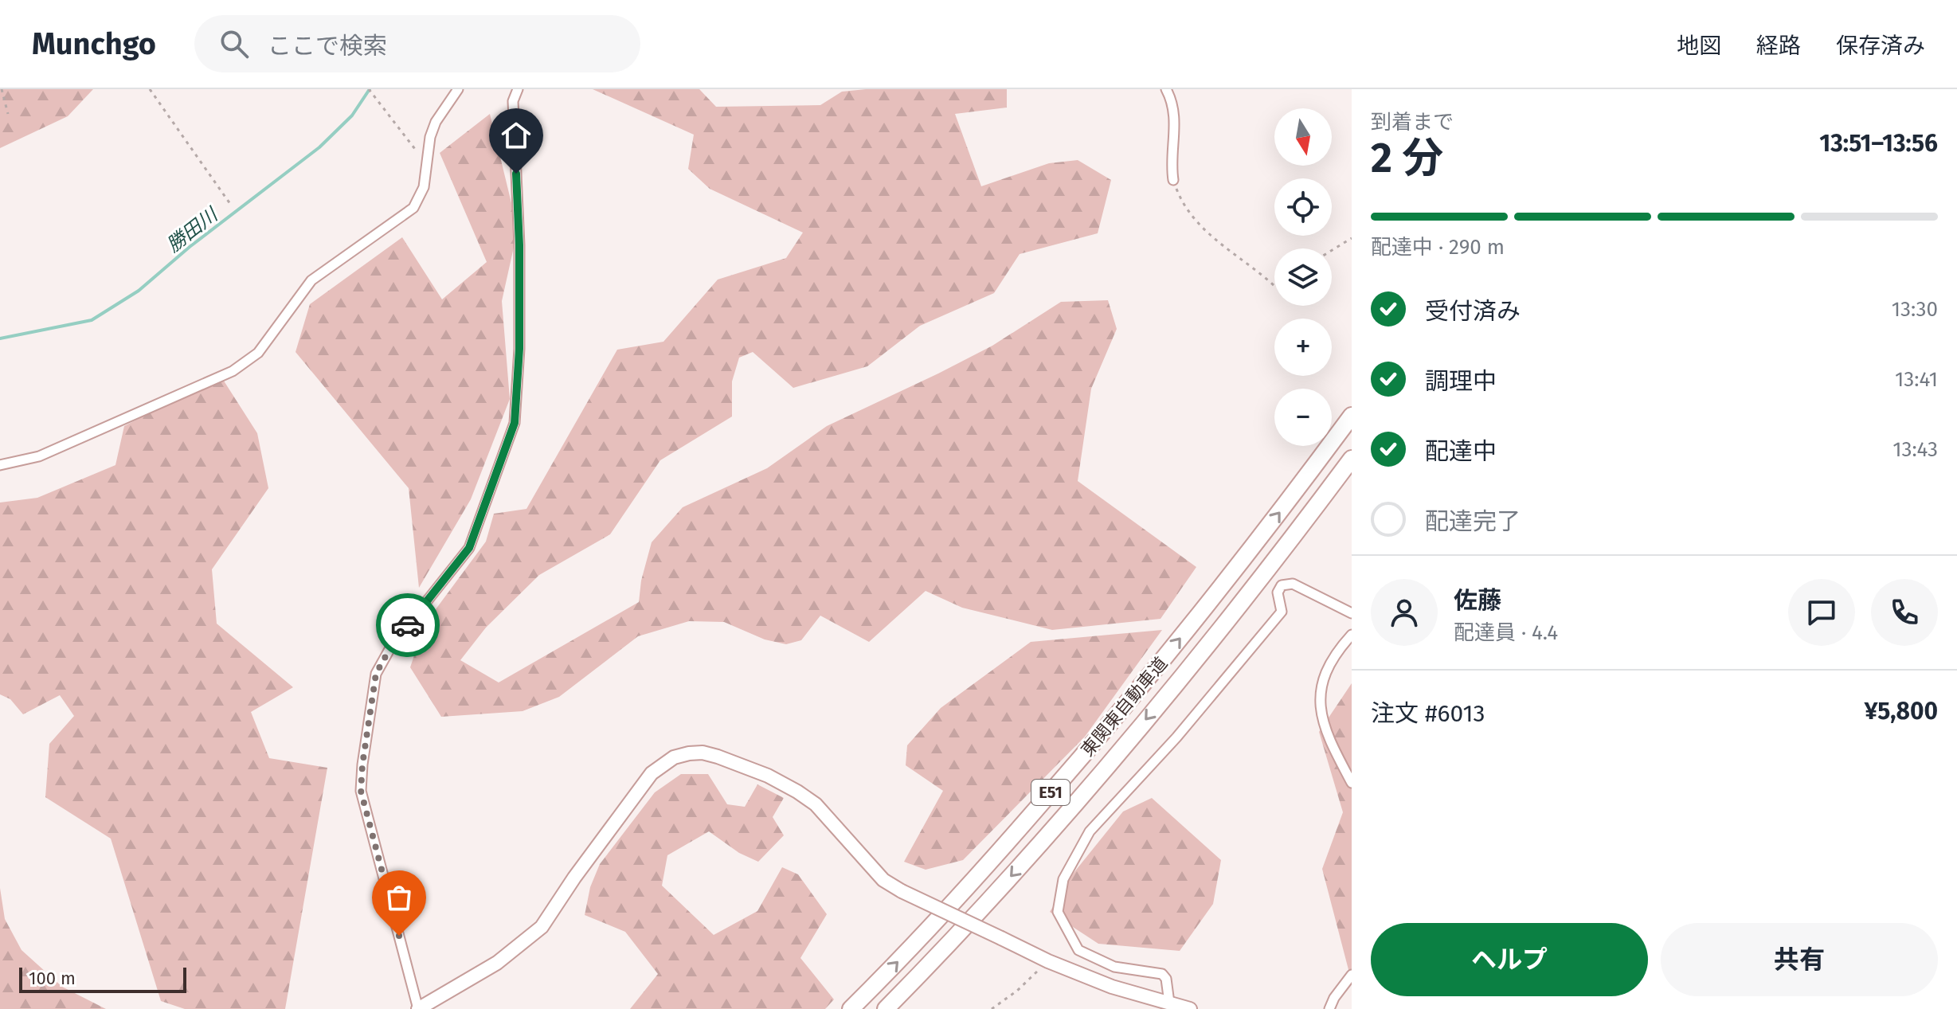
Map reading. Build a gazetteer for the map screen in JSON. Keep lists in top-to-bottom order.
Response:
{
  "streets": {
    "highway": ["東関東自動車道", "E51"]
  },
  "water": ["勝田川"],
  "scale_bar": "100 m",
  "north": "bottom",
  "page": {
    "header": "Munchgo",
    "search": "ここで検索",
    "nav": ["地図", "経路", "保存済み"],
    "heading": ["2 分", "到着まで", "13:51–13:56"],
    "panel": [
      "佐藤",
      "配達員 · 4.4",
      "注文 #6013",
      "¥5,800"
    ],
    "map_buttons": ["+", "−"],
    "bar": "配達中 · 290 m",
    "list": [
      ["受付済み", "13:30"],
      ["調理中", "13:41"],
      ["配達中", "13:43"],
      "配達完了"
    ],
    "buttons": ["ヘルプ", "共有"],
    "scale": "100 m"
  }
}
